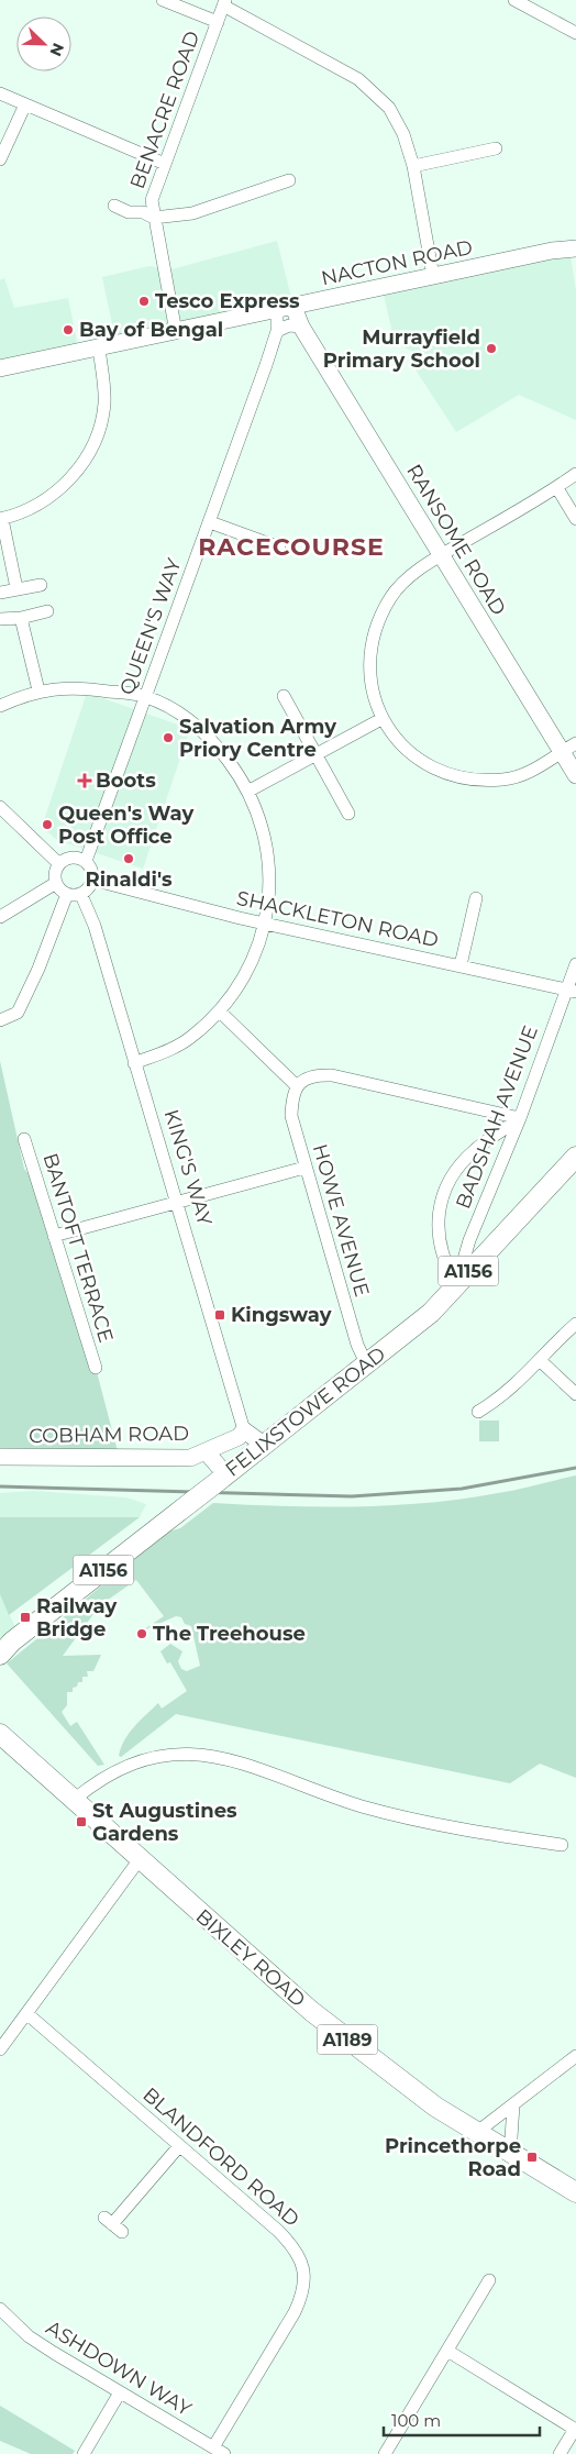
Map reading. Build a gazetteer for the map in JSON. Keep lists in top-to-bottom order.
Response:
{
  "streets": {
    "main road": [
      "A1156",
      "FELIXSTOWE ROAD",
      "BIXLEY ROAD",
      "A1189"
    ],
    "street": [
      "BENACRE ROAD",
      "NACTON ROAD",
      "RANSOME ROAD",
      "QUEEN'S WAY",
      "SHACKLETON ROAD",
      "BADSHAH AVENUE",
      "KING'S WAY",
      "HOWE AVENUE",
      "BANTOFT TERRACE",
      "COBHAM ROAD",
      "BLANDFORD ROAD",
      "ASHDOWN WAY"
    ]
  },
  "crossings": [
    ["BENACRE ROAD", "NACTON ROAD"],
    ["NACTON ROAD", "RANSOME ROAD"],
    ["NACTON ROAD", "QUEEN'S WAY"],
    ["QUEEN'S WAY", "SHACKLETON ROAD"],
    ["QUEEN'S WAY", "KING'S WAY"],
    ["SHACKLETON ROAD", "BADSHAH AVENUE"],
    ["SHACKLETON ROAD", "KING'S WAY"],
    ["BADSHAH AVENUE", "FELIXSTOWE ROAD"],
    ["KING'S WAY", "COBHAM ROAD"],
    ["HOWE AVENUE", "FELIXSTOWE ROAD"],
    ["BLANDFORD ROAD", "ASHDOWN WAY"]
  ],
  "districts": ["RACECOURSE"],
  "places": {
    "other": [
      "Tesco Express",
      "Bay of Bengal",
      "Murrayfield Primary School",
      "Salvation Army Priory Centre",
      "Queen's Way Post Office",
      "Rinaldi's",
      "The Treehouse"
    ],
    "health": ["Boots"],
    "transit": [
      "Kingsway",
      "Railway Bridge",
      "St Augustines Gardens",
      "Princethorpe Road"
    ]
  },
  "scale_bar": "100 m",
  "north": "bottom right"
}
